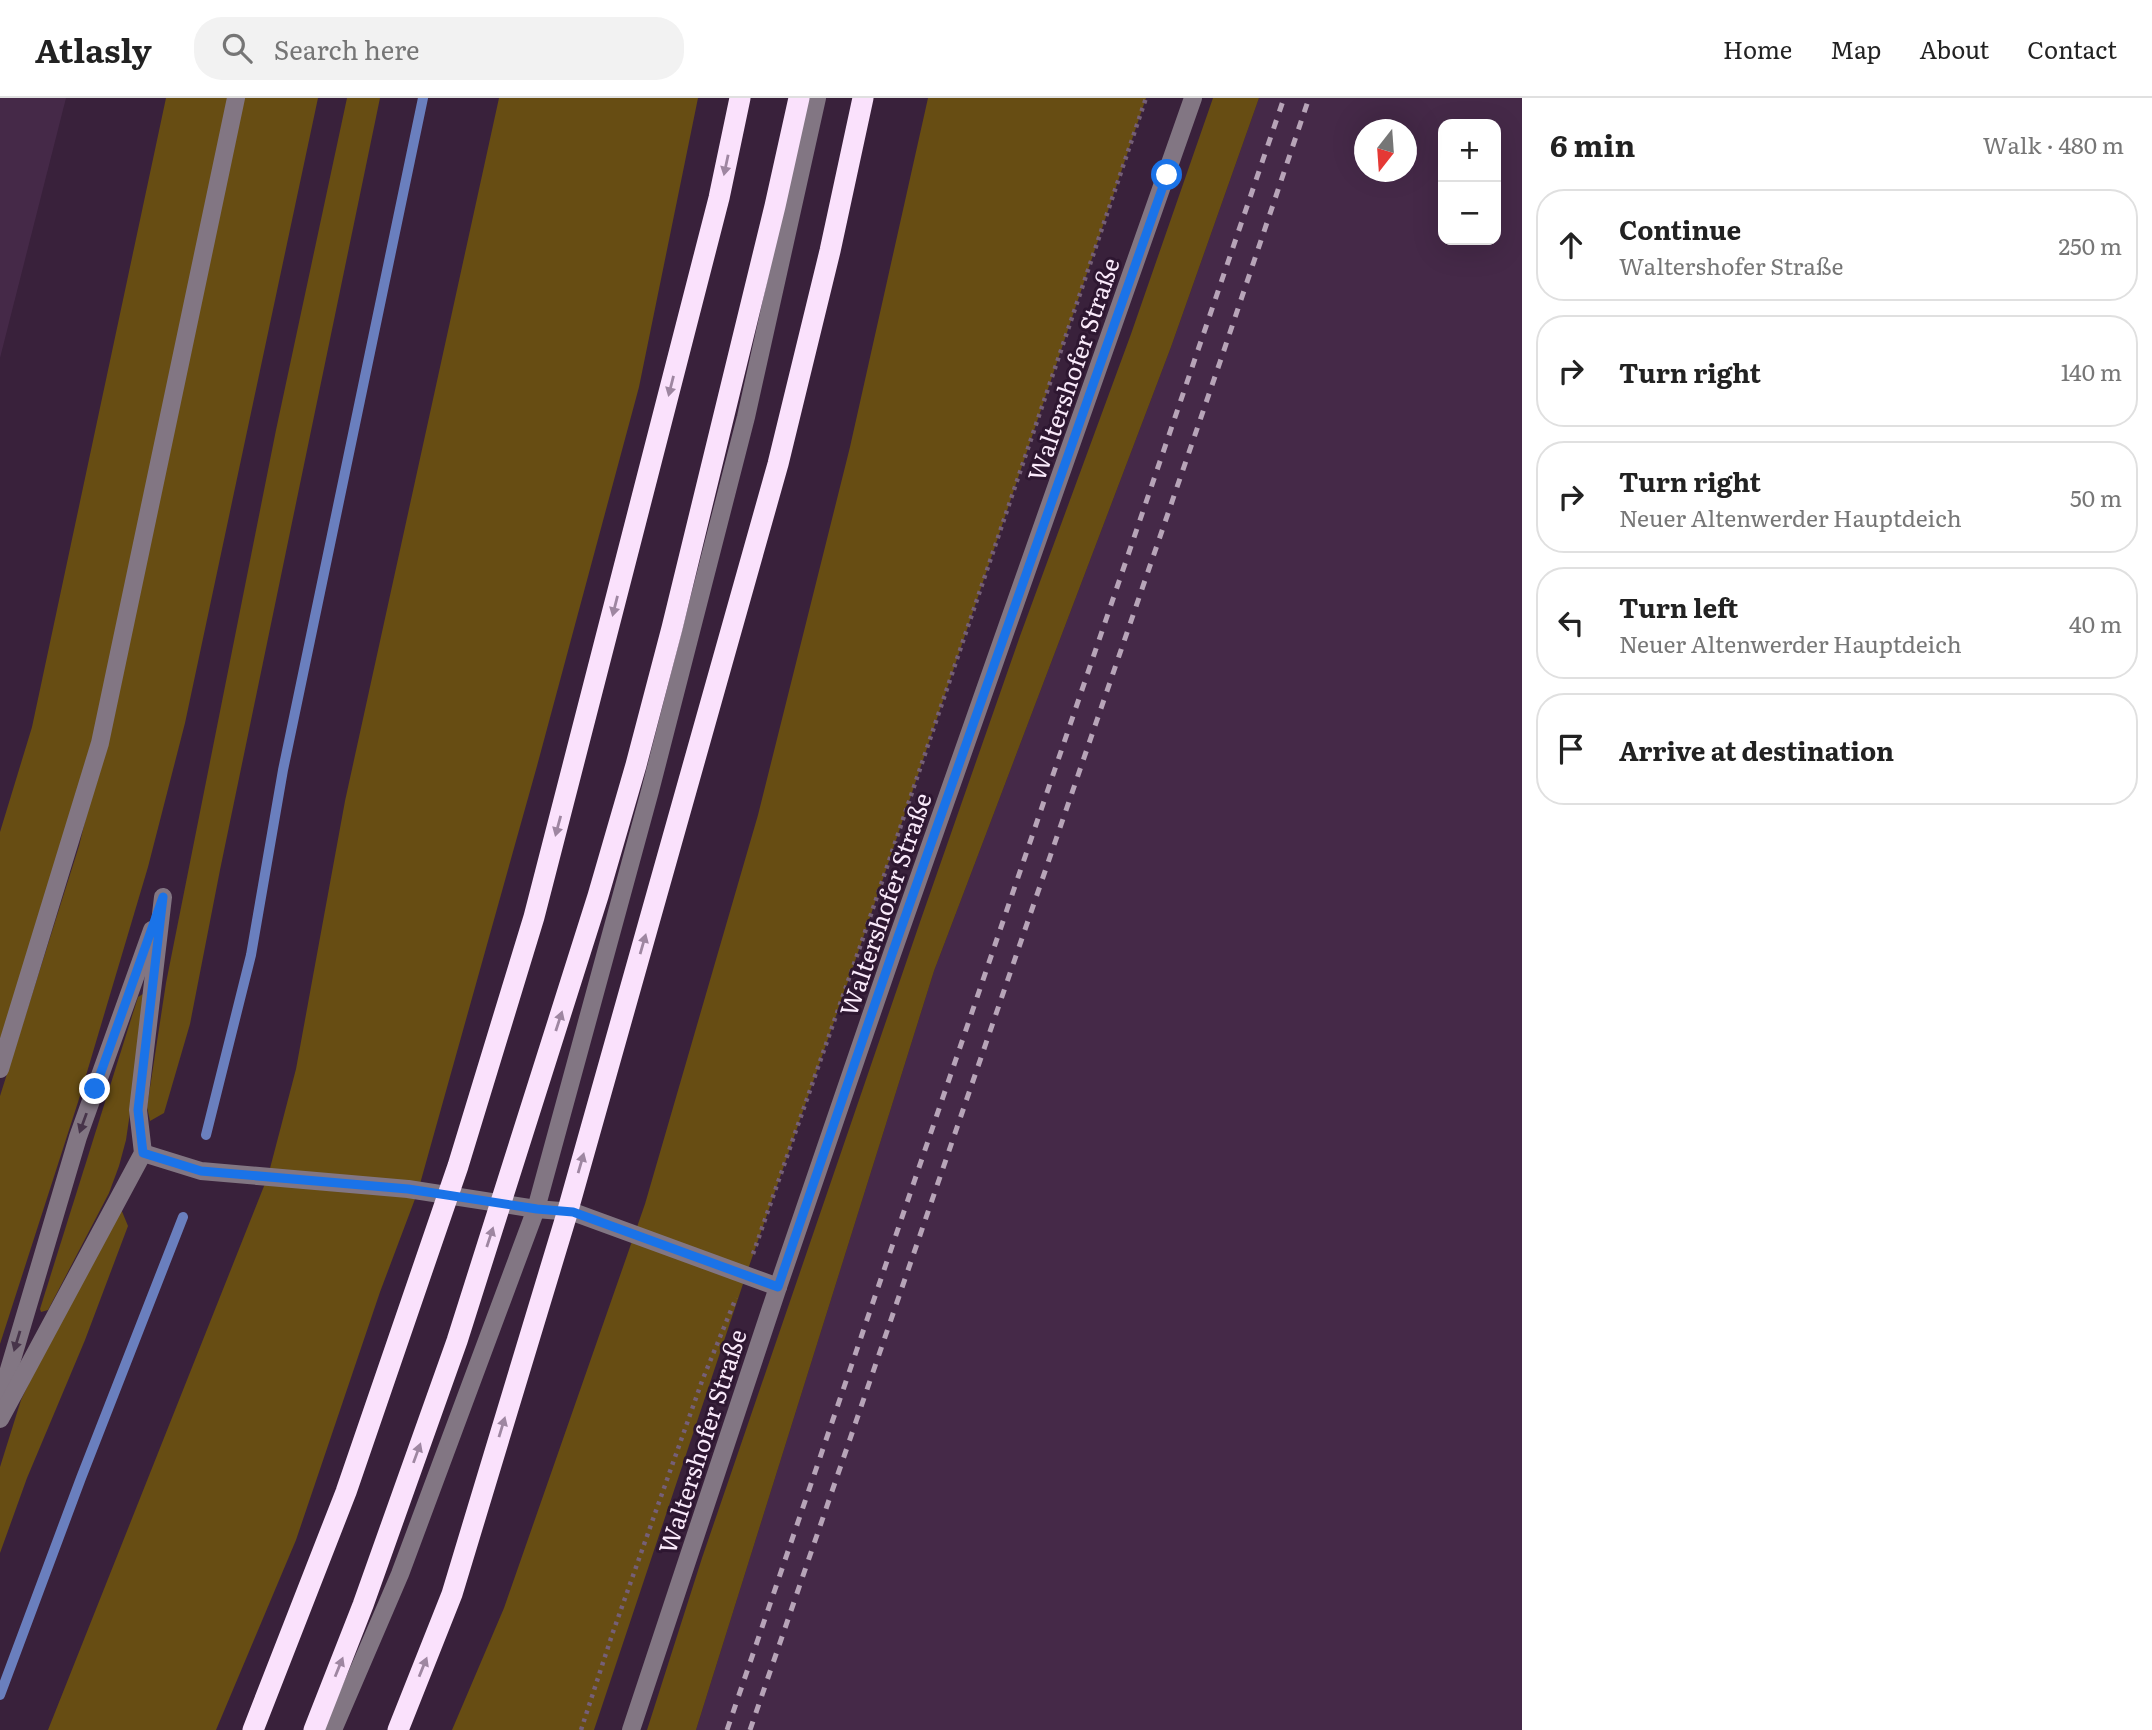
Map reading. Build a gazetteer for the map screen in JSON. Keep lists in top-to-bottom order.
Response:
{
  "streets": {
    "street": ["Waltershofer Straße"]
  },
  "north": "bottom",
  "page": {
    "header": "Atlasly",
    "search": "Search here",
    "nav": [
      "Home",
      "Map",
      "About",
      "Contact"
    ],
    "heading": ["6 min", "Walk · 480 m"],
    "map_buttons": ["+", "−"],
    "list": [
      ["Continue", "Waltershofer Straße", "250 m"],
      ["Turn right", "140 m"],
      ["Turn right", "Neuer Altenwerder Hauptdeich", "50 m"],
      ["Turn left", "Neuer Altenwerder Hauptdeich", "40 m"],
      "Arrive at destination"
    ]
  }
}
